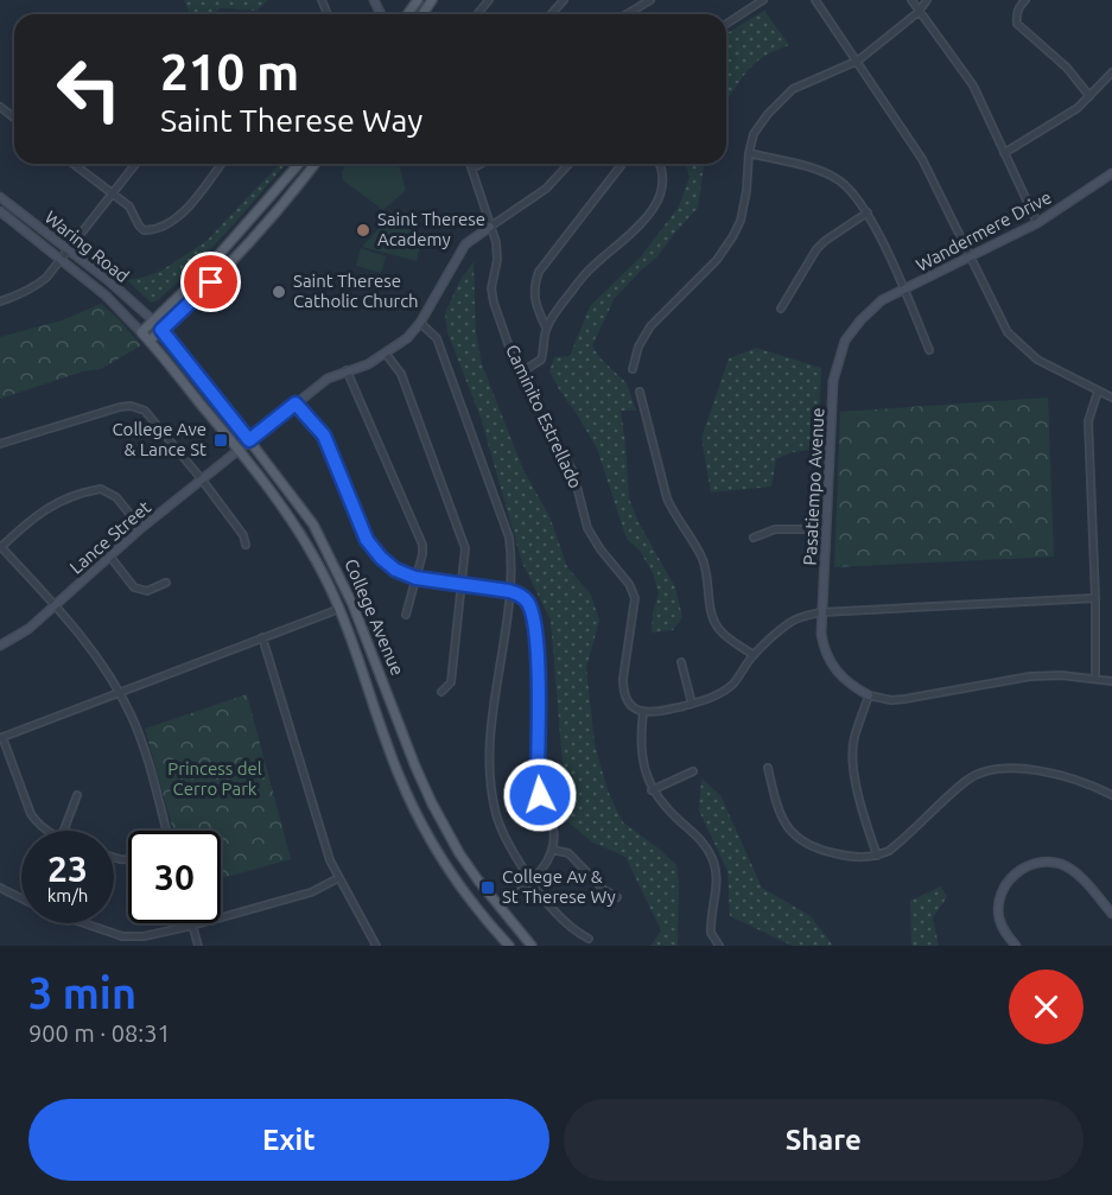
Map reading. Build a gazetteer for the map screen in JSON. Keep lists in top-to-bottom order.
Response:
{
  "streets": {
    "main road": ["College Avenue"],
    "street": [
      "Wandermere Drive",
      "Waring Road",
      "Caminito Estrellado",
      "Pasatiempo Avenue",
      "Lance Street"
    ]
  },
  "crossings": [
    ["Wandermere Drive", "Pasatiempo Avenue"],
    ["Waring Road", "College Avenue"],
    ["Caminito Estrellado", "Lance Street"],
    ["Lance Street", "College Avenue"]
  ],
  "parks": ["Princess del Cerro Park"],
  "places": {
    "other": ["Saint Therese Academy", "Saint Therese Catholic Church"],
    "transit": ["College Ave & Lance St", "College Av & St Therese Wy"]
  },
  "page": {
    "turn": ["210 m", "Saint Therese Way"],
    "speed": "23 km/h",
    "limit": "30",
    "heading": ["3 min", "900 m · 08:31"],
    "buttons": ["Exit", "Share"]
  }
}
